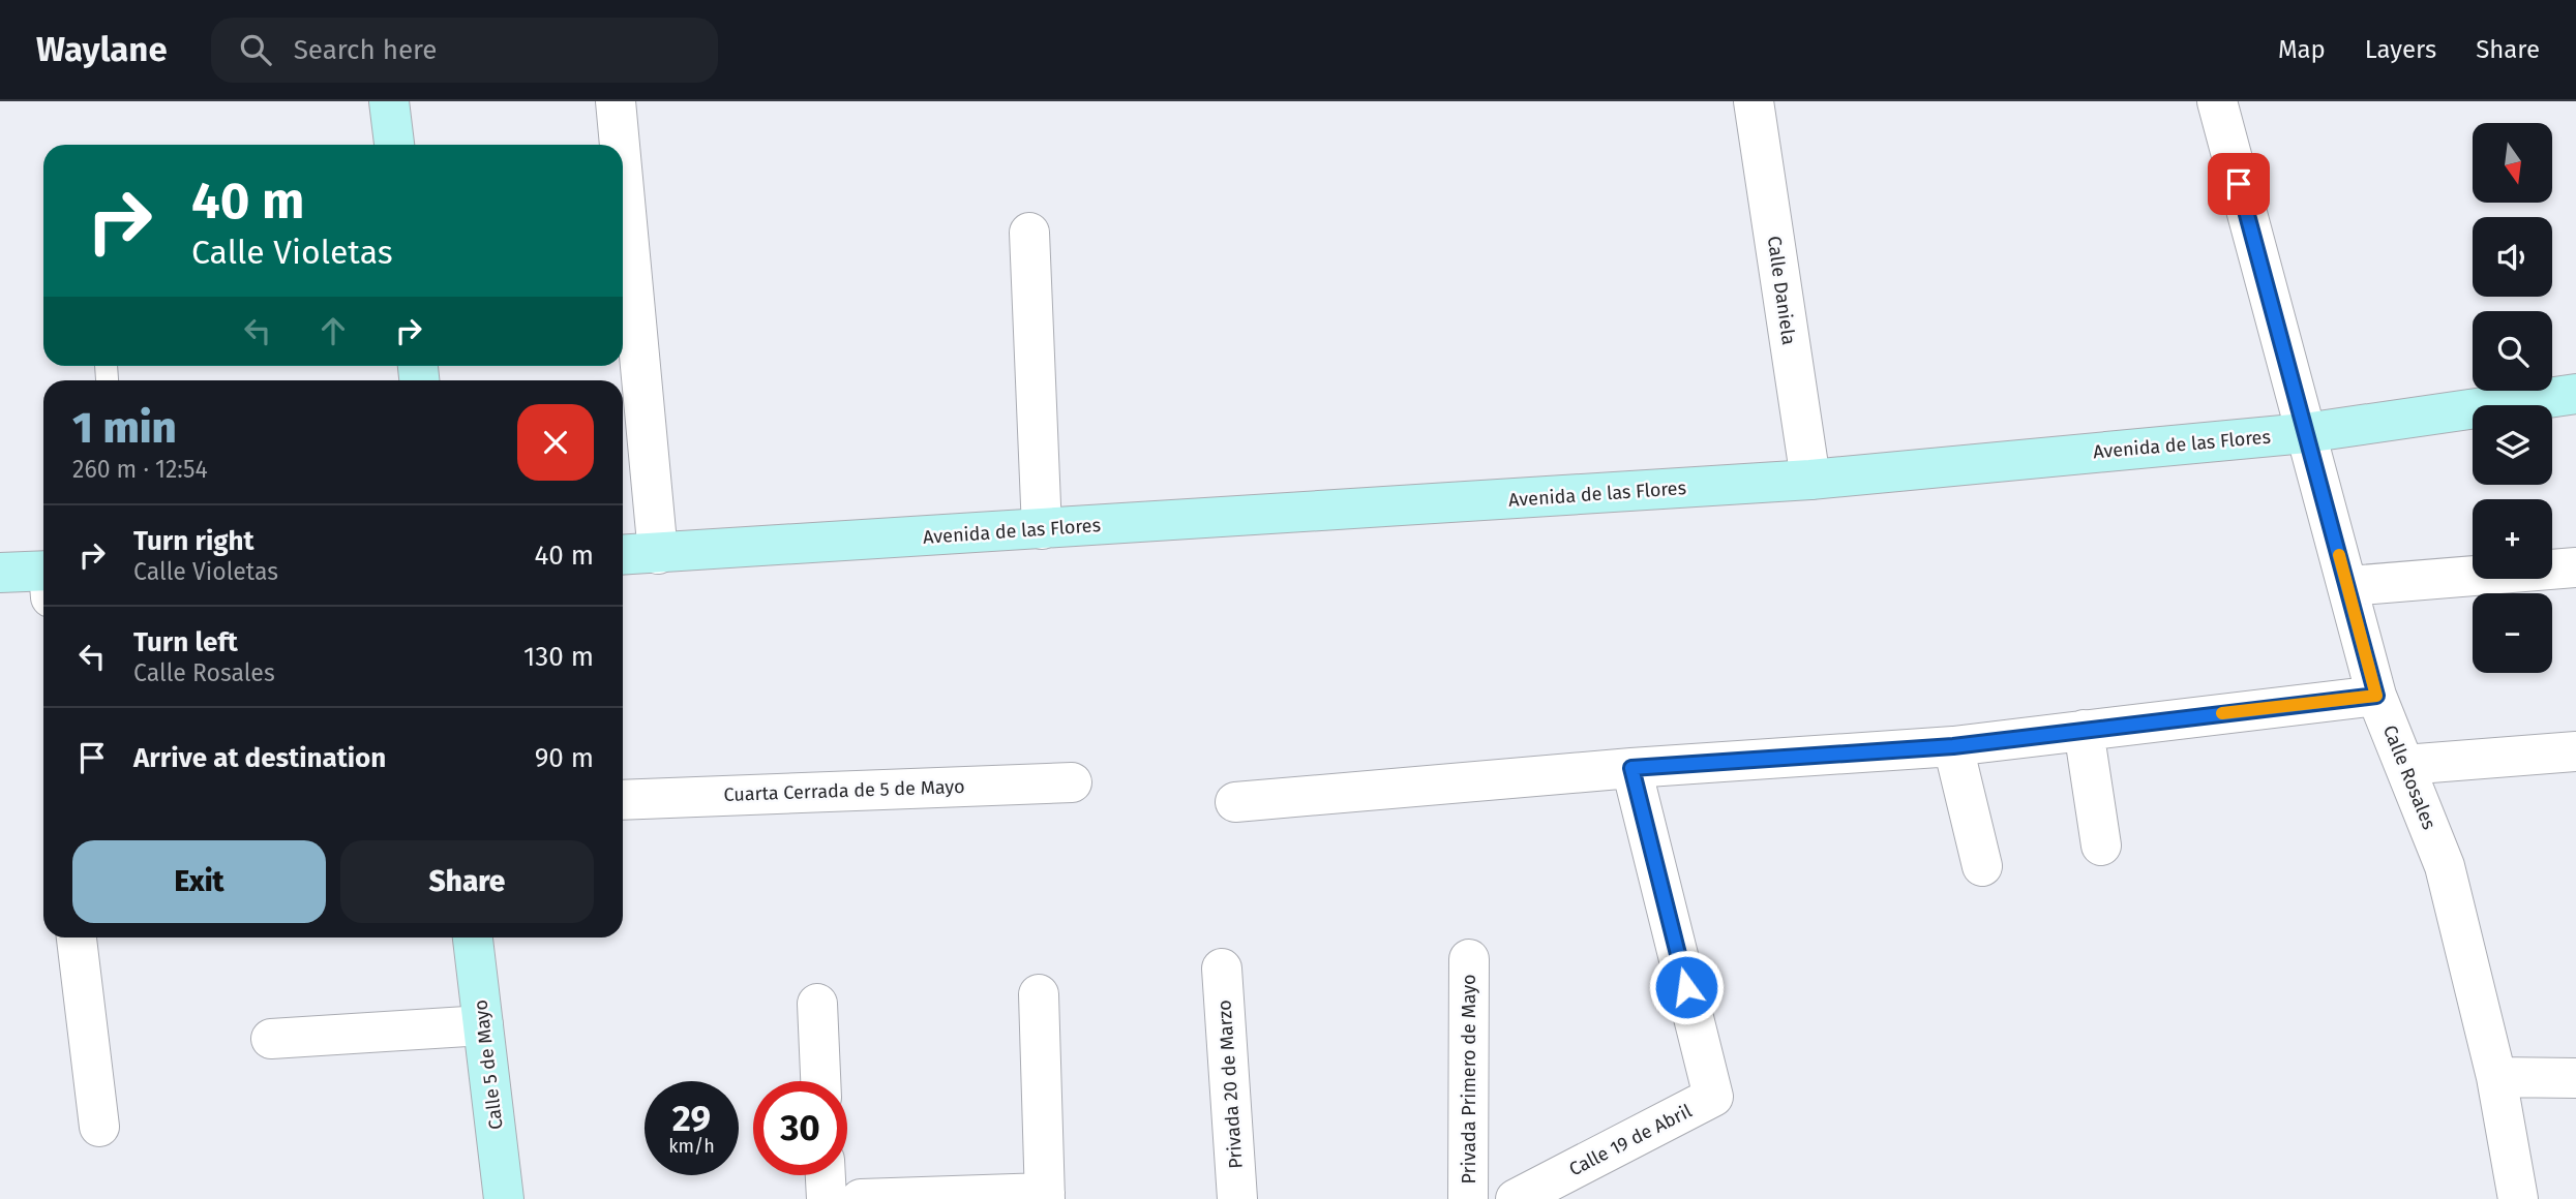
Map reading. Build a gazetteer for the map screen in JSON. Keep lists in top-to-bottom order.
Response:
{
  "streets": {
    "street": [
      "Calle Daniela",
      "Avenida de las Flores",
      "Calle Rosales",
      "Cuarta Cerrada de 5 de Mayo",
      "Calle 5 de Mayo",
      "Privada Primero de Mayo",
      "Privada 20 de Marzo",
      "Calle 19 de Abril"
    ]
  },
  "crossings": [
    ["Calle Daniela", "Avenida de las Flores"],
    ["Avenida de las Flores", "Calle Rosales"]
  ],
  "north": "bottom",
  "page": {
    "header": "Waylane",
    "search": "Search here",
    "nav": ["Map", "Layers", "Share"],
    "map_buttons": ["+", "−"],
    "turn": ["40 m", "Calle Violetas"],
    "heading": ["1 min", "260 m · 12:54"],
    "list": [
      {
        "name": "Turn right",
        "note": "Calle Violetas",
        "value": "40 m"
      },
      {
        "name": "Turn left",
        "note": "Calle Rosales",
        "value": "130 m"
      },
      {
        "name": "Arrive at destination",
        "value": "90 m"
      }
    ],
    "buttons": ["Exit", "Share"],
    "speed": "29 km/h",
    "limit": "30"
  }
}
